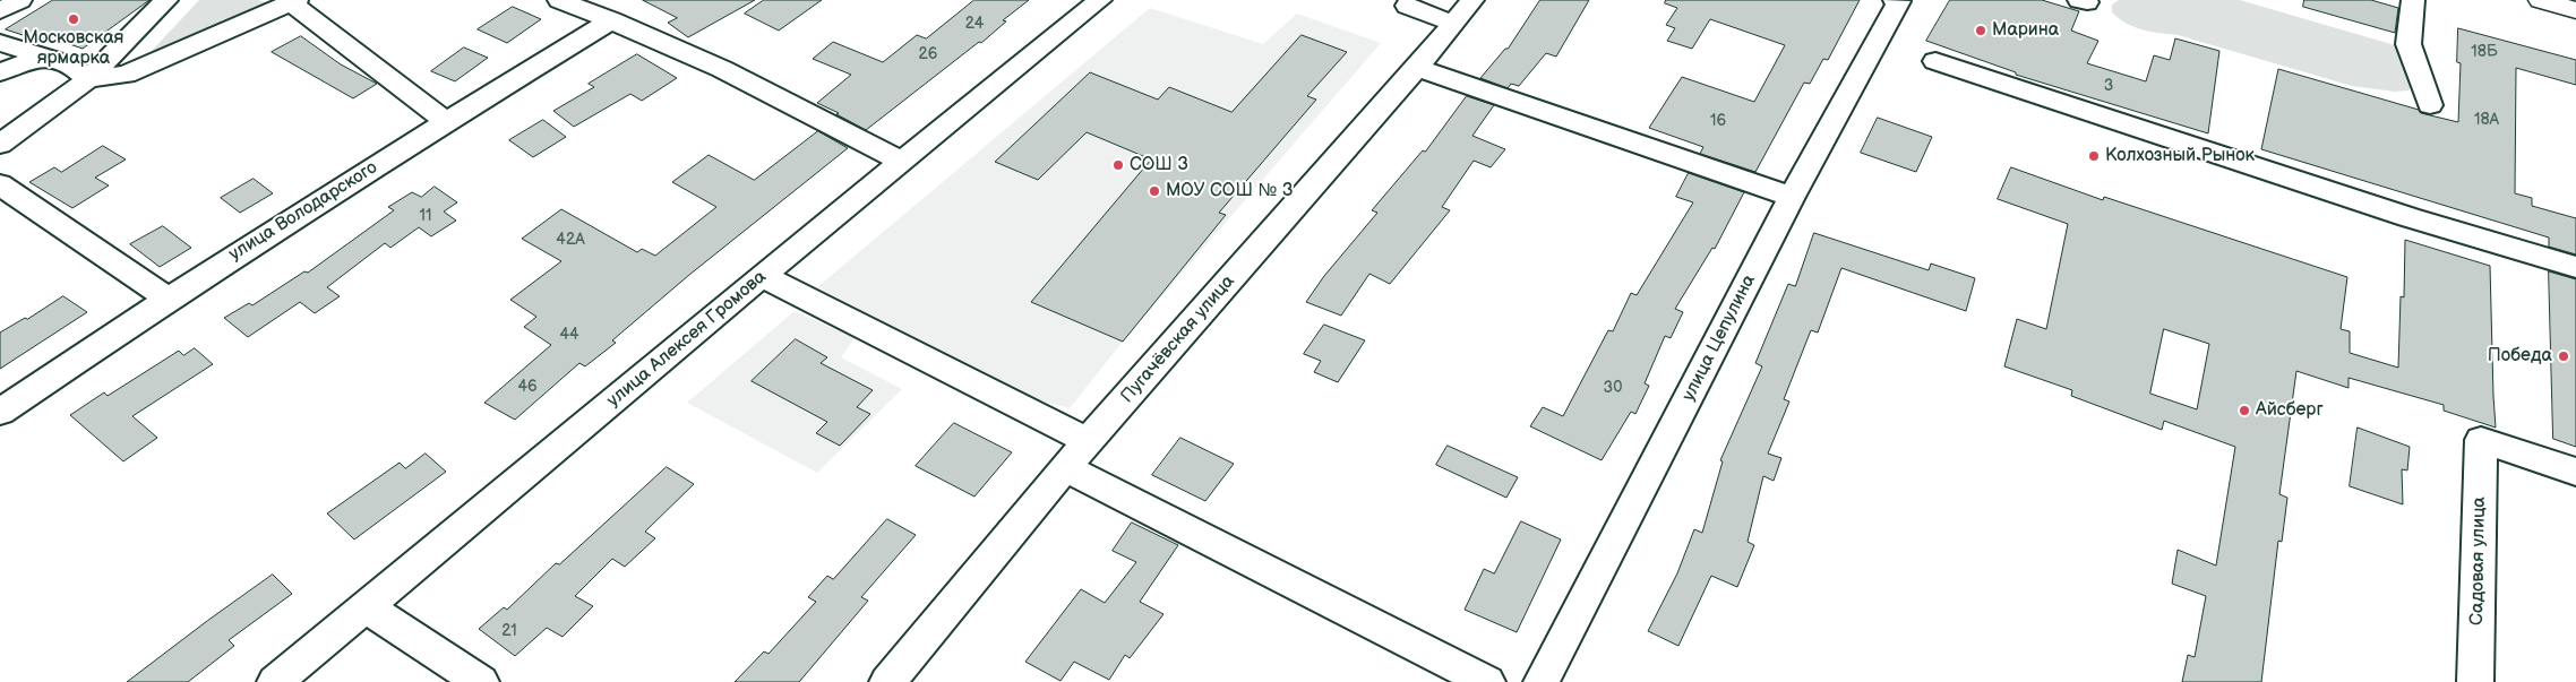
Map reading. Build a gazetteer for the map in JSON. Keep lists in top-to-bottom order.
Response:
{
  "streets": {
    "street": [
      "улица Володарского",
      "улица Цепулина",
      "улица Алексея Громова",
      "Пугачёвская улица",
      "Садовая улица"
    ]
  },
  "places": [
    "Московская ярмарка",
    "Марина",
    "Колхозный Рынок",
    "СОШ 3",
    "МОУ СОШ № 3",
    "Победа",
    "Айсберг"
  ],
  "house_numbers": [
    "24",
    "18Б",
    "26",
    "3",
    "18А",
    "16",
    "11",
    "42А",
    "44",
    "46",
    "30",
    "21"
  ]
}
